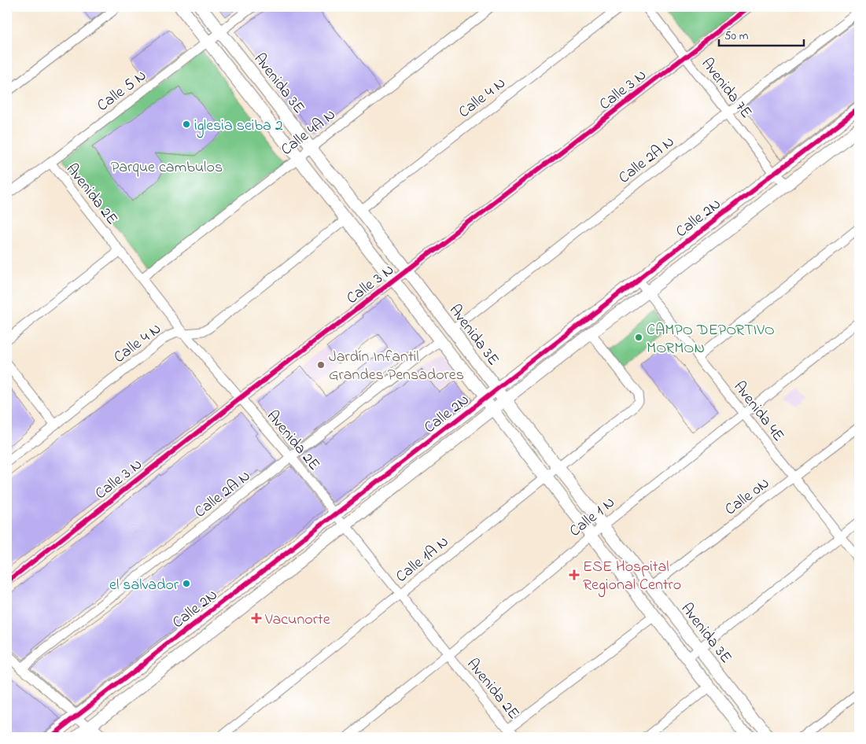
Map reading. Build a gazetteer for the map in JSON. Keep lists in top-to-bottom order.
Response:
{
  "streets": {
    "street": [
      "Avenida 3E",
      "Avenida 7E",
      "Calle 3 N",
      "Calle 5 N",
      "Calle 4 N",
      "Calle 4A N",
      "Calle 2A N",
      "Avenida 2E",
      "Calle 2N",
      "Avenida 4E",
      "Calle 0N",
      "Calle 1 N",
      "Calle 1A N"
    ]
  },
  "crossings": [
    ["Avenida 3E", "Calle 3 N"],
    ["Avenida 3E", "Calle 5 N"],
    ["Avenida 3E", "Calle 4 N"],
    ["Avenida 3E", "Calle 4A N"],
    ["Avenida 3E", "Calle 2A N"],
    ["Avenida 3E", "Calle 2N"],
    ["Avenida 3E", "Calle 0N"],
    ["Avenida 3E", "Calle 1 N"],
    ["Avenida 3E", "Calle 1A N"],
    ["Avenida 7E", "Calle 3 N"],
    ["Avenida 7E", "Calle 2A N"],
    ["Avenida 7E", "Calle 2N"],
    ["Calle 3 N", "Avenida 2E"],
    ["Calle 5 N", "Avenida 2E"],
    ["Calle 4 N", "Avenida 2E"],
    ["Calle 4A N", "Avenida 2E"],
    ["Calle 2A N", "Avenida 2E"],
    ["Avenida 2E", "Calle 2N"],
    ["Avenida 2E", "Calle 1 N"],
    ["Avenida 2E", "Calle 1A N"],
    ["Calle 2N", "Avenida 4E"],
    ["Calle 2N", "Calle 1A N"],
    ["Avenida 4E", "Calle 0N"],
    ["Avenida 4E", "Calle 1 N"]
  ],
  "parks": ["Parque cambulos"],
  "places": {
    "other": [
      "iglesia seiba 2",
      "CAMPO DEPORTIVO MORMON",
      "Jardín Infantil Grandes Pensadores",
      "el salvador"
    ],
    "health": ["ESE Hospital Regional Centro", "Vacunorte"]
  },
  "scale_bar": "50 m"
}
